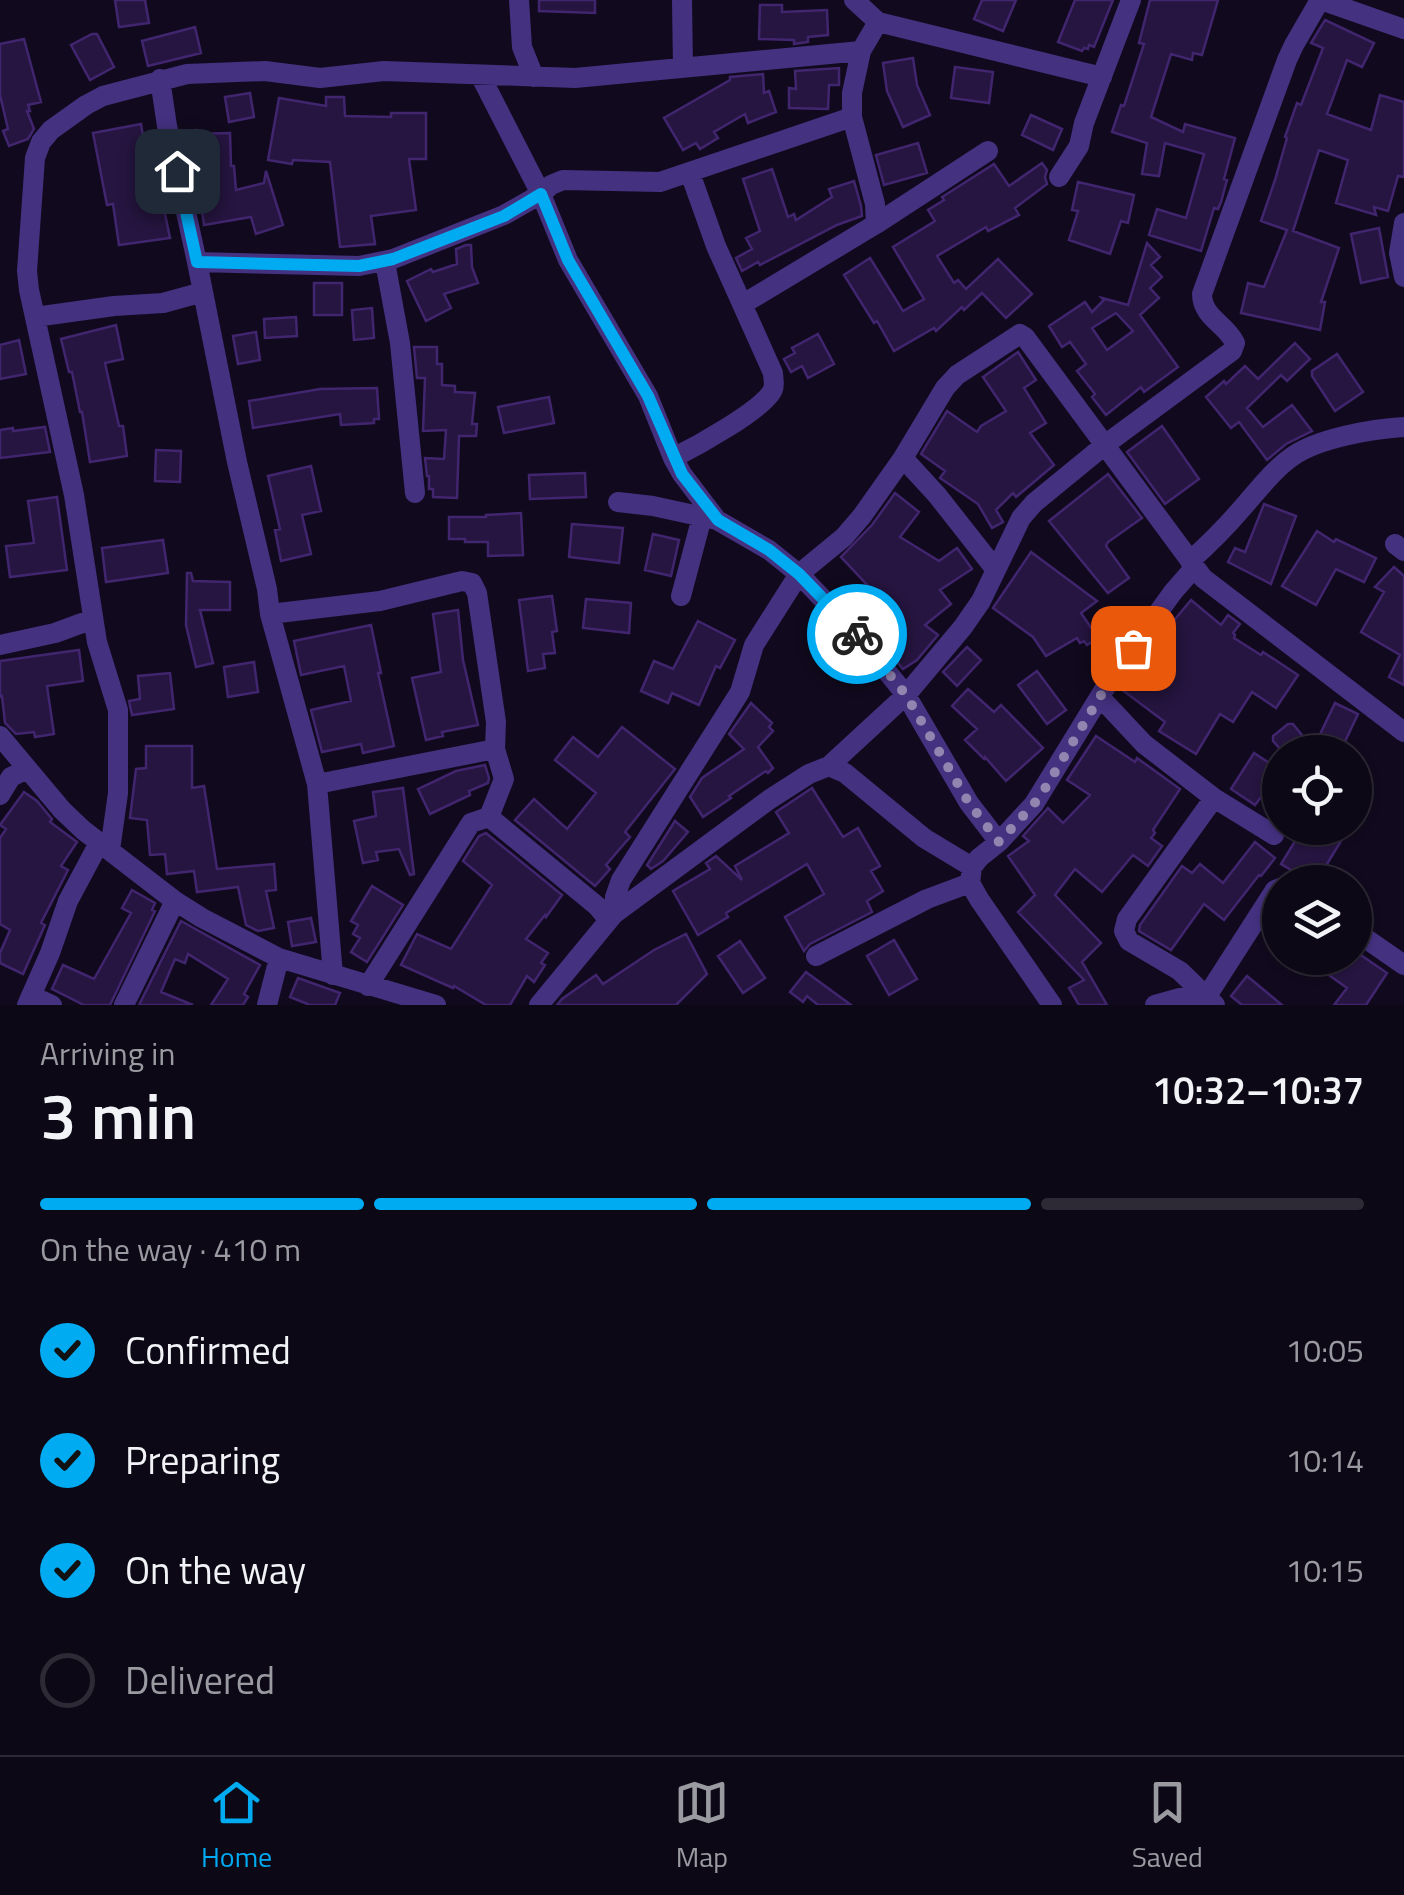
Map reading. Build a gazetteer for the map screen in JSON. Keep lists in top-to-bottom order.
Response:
{
  "page": {
    "heading": ["3 min", "Arriving in", "10:32–10:37"],
    "bar": "On the way · 410 m",
    "list": [
      ["Confirmed", "10:05"],
      ["Preparing", "10:14"],
      ["On the way", "10:15"],
      "Delivered"
    ],
    "tabs": ["Home", "Map", "Saved"]
  }
}
